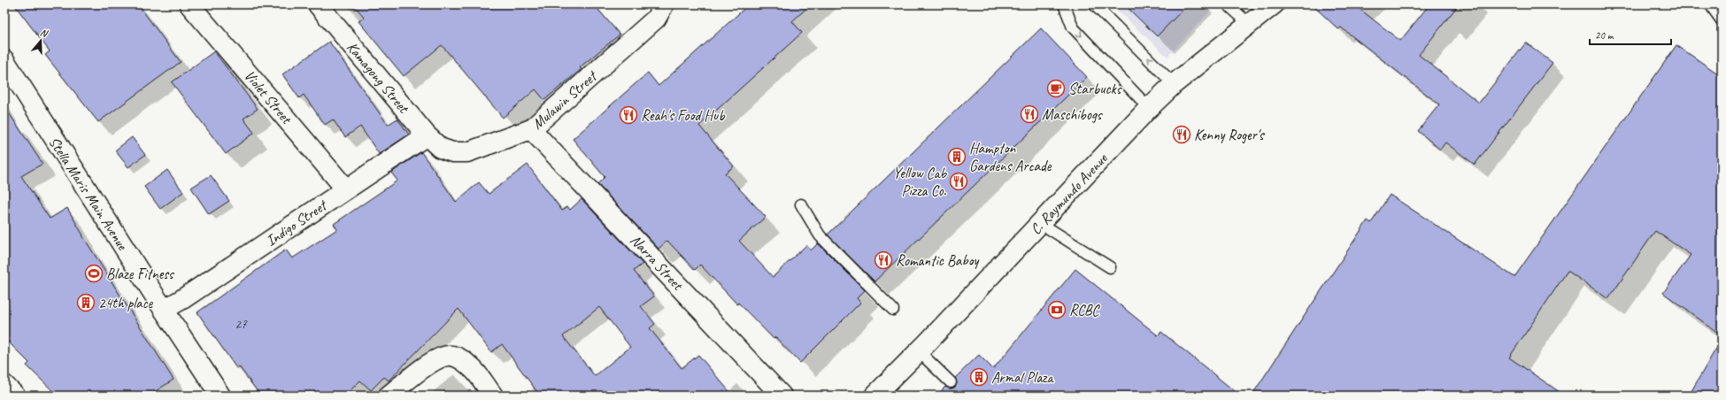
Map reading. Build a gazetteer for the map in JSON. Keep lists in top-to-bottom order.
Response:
{
  "streets": {
    "street": [
      "Kamagong Street",
      "Violet Street",
      "Mulawin Street",
      "Stella Maris Main Avenue",
      "C. Raymundo Avenue",
      "Indigo Street",
      "Narra Street"
    ]
  },
  "crossings": [
    ["Kamagong Street", "Mulawin Street"],
    ["Kamagong Street", "Indigo Street"],
    ["Violet Street", "Indigo Street"],
    ["Mulawin Street", "Indigo Street"],
    ["Mulawin Street", "Narra Street"],
    ["Stella Maris Main Avenue", "Indigo Street"]
  ],
  "places": {
    "cafe": ["Starbucks"],
    "restaurant": [
      "Maschibogs",
      "Reah's Food Hub",
      "Kenny Roger's",
      "Yellow Cab Pizza Co.",
      "Romantic Baboy"
    ],
    "building": ["Hampton Gardens Arcade", "24th place", "Armal Plaza"],
    "sports": ["Blaze Fitness"],
    "bank": ["RCBC"]
  },
  "house_numbers": ["27"],
  "scale_bar": "20 m",
  "north": "top"
}
